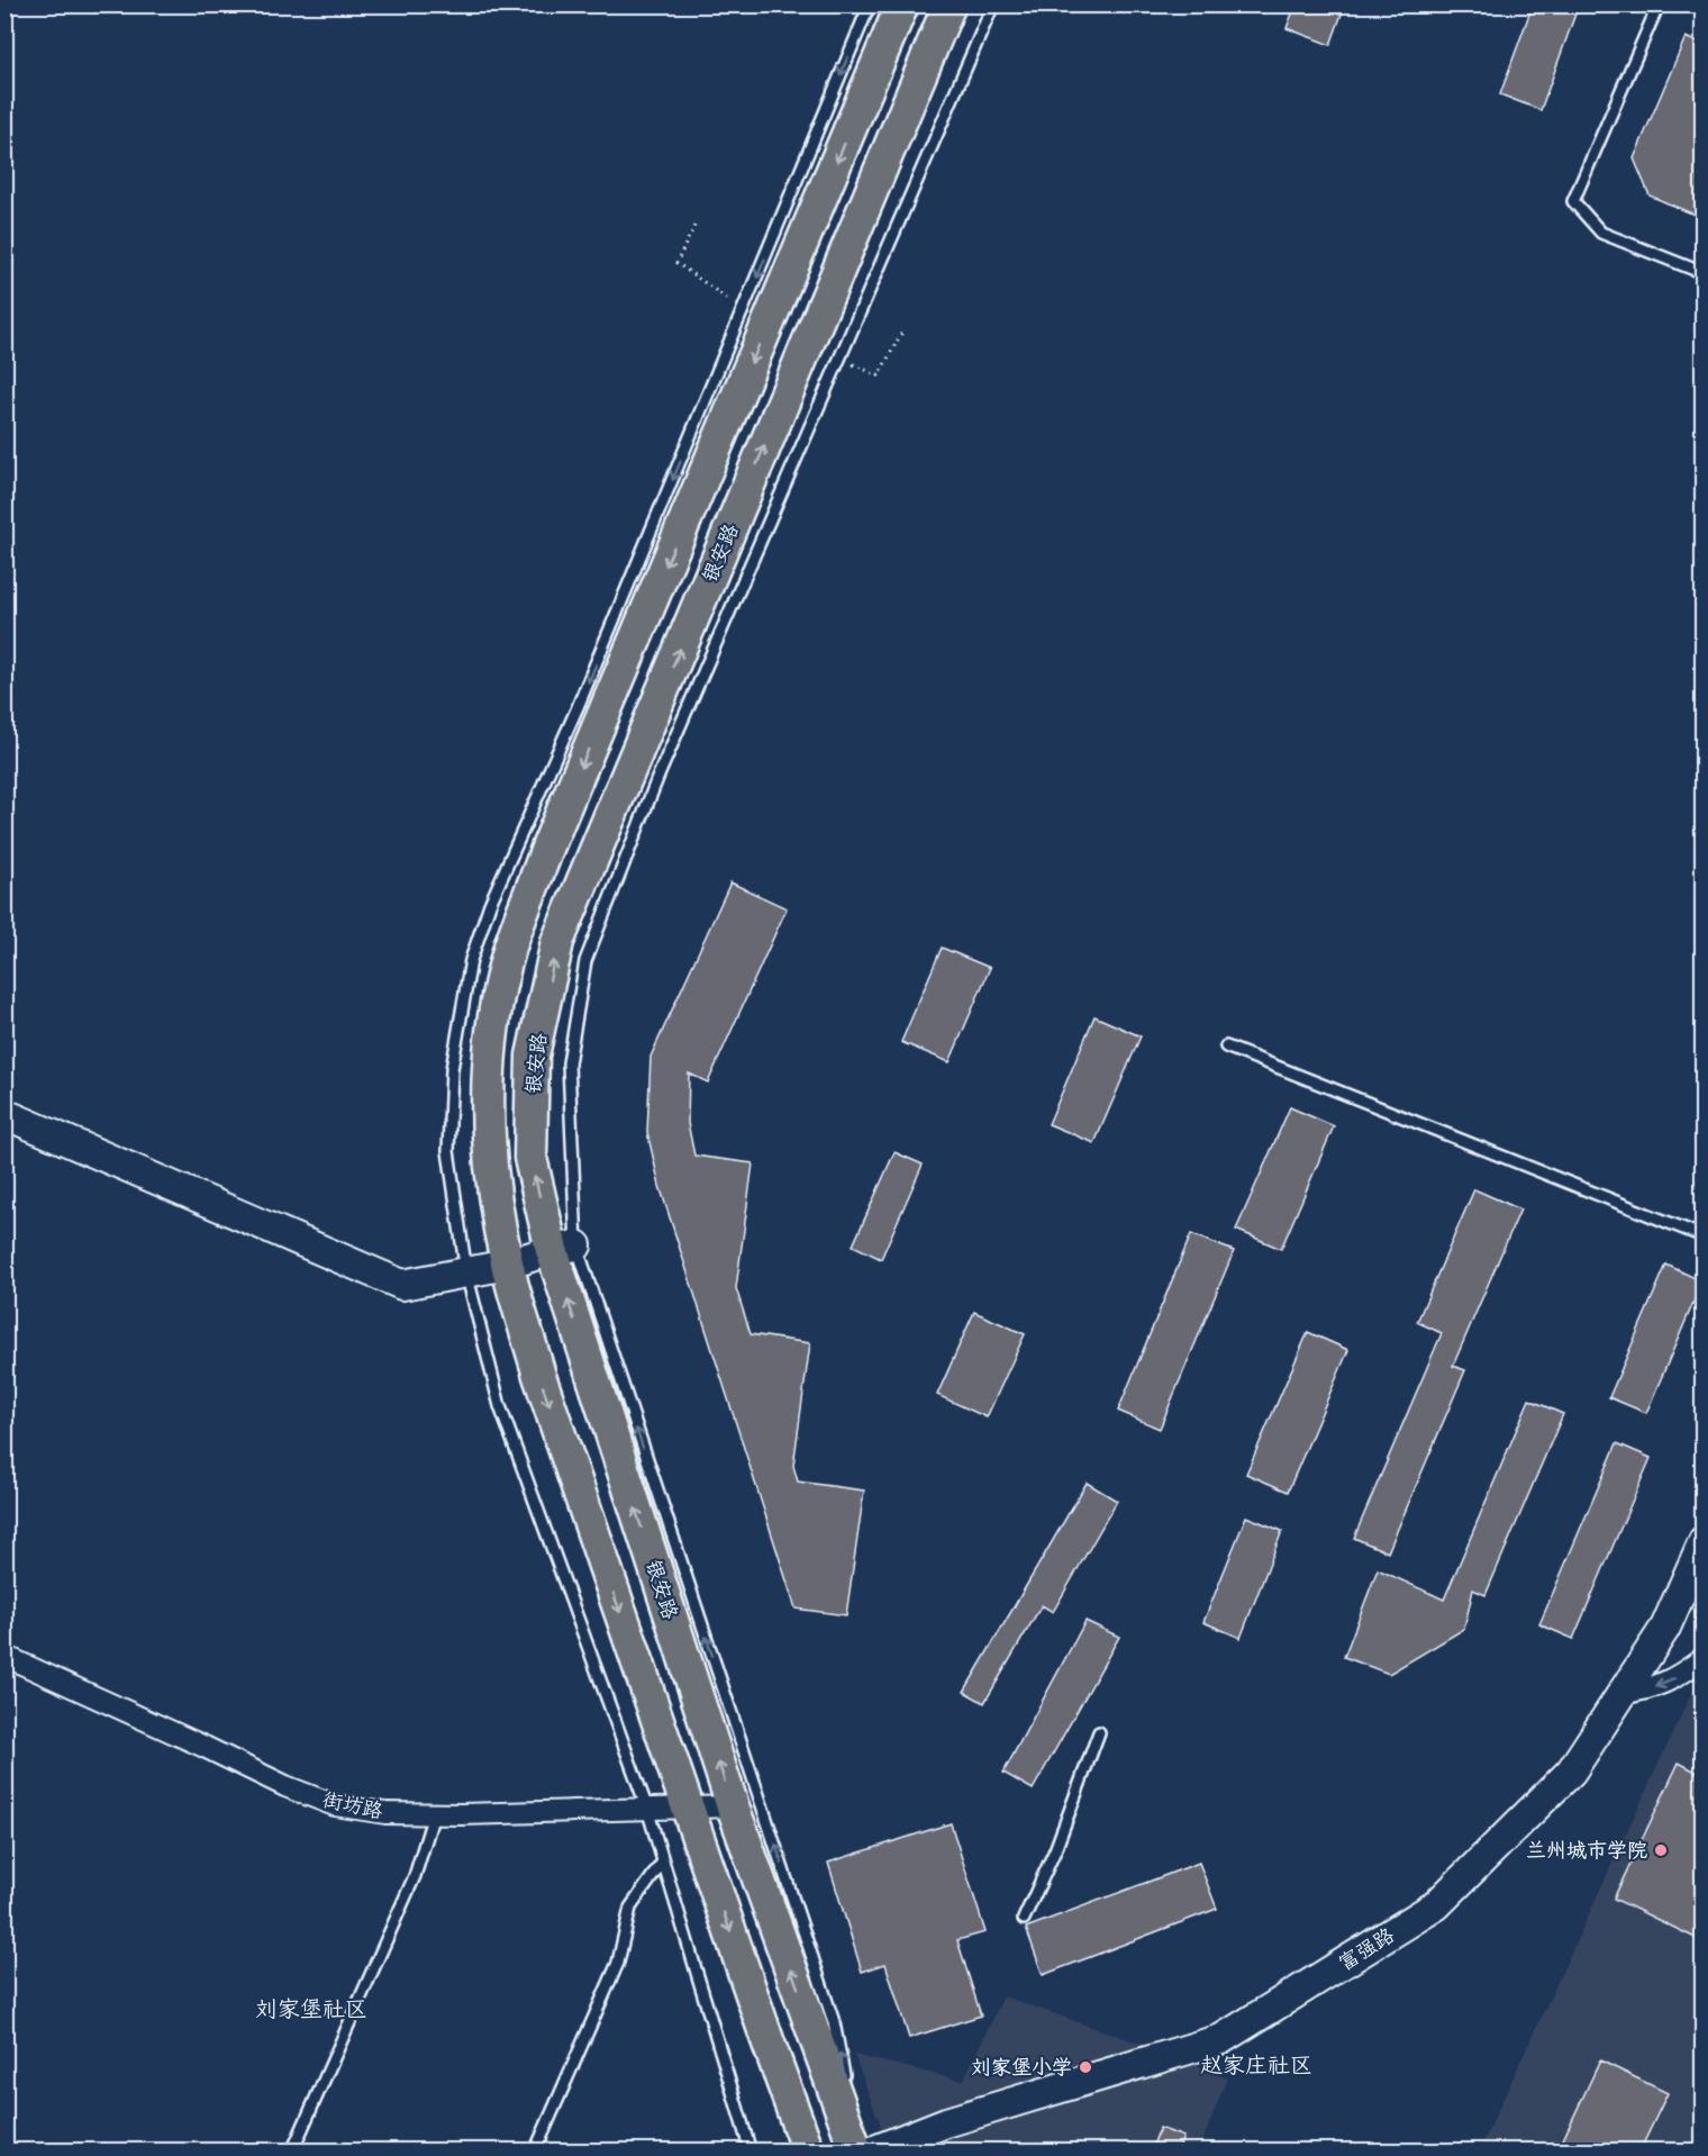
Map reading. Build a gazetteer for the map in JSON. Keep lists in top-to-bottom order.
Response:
{
  "streets": {
    "main road": ["银安路", "富强路"],
    "street": ["街坊路"]
  },
  "crossings": [
    ["银安路", "街坊路"]
  ],
  "districts": ["刘家堡社区", "赵家庄社区"],
  "places": ["兰州城市学院", "刘家堡小学"]
}
